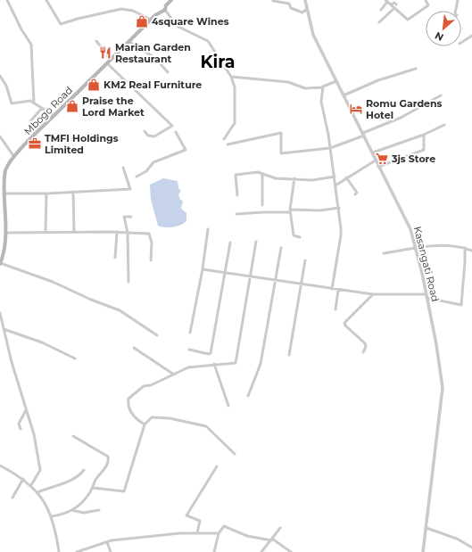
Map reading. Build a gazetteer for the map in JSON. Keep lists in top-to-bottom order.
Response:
{
  "streets": {
    "main road": ["Mbogo Road"],
    "street": ["Kasangati Road"]
  },
  "districts": ["Kira"],
  "places": {
    "shop": ["4square Wines", "KM2 Real Furniture", "Praise the Lord Market"],
    "restaurant": ["Marian Garden Restaurant"],
    "hotel": ["Romu Gardens Hotel"],
    "office": ["TMFI Holdings Limited"],
    "supermarket": ["3js Store"]
  },
  "north": "bottom left"
}
